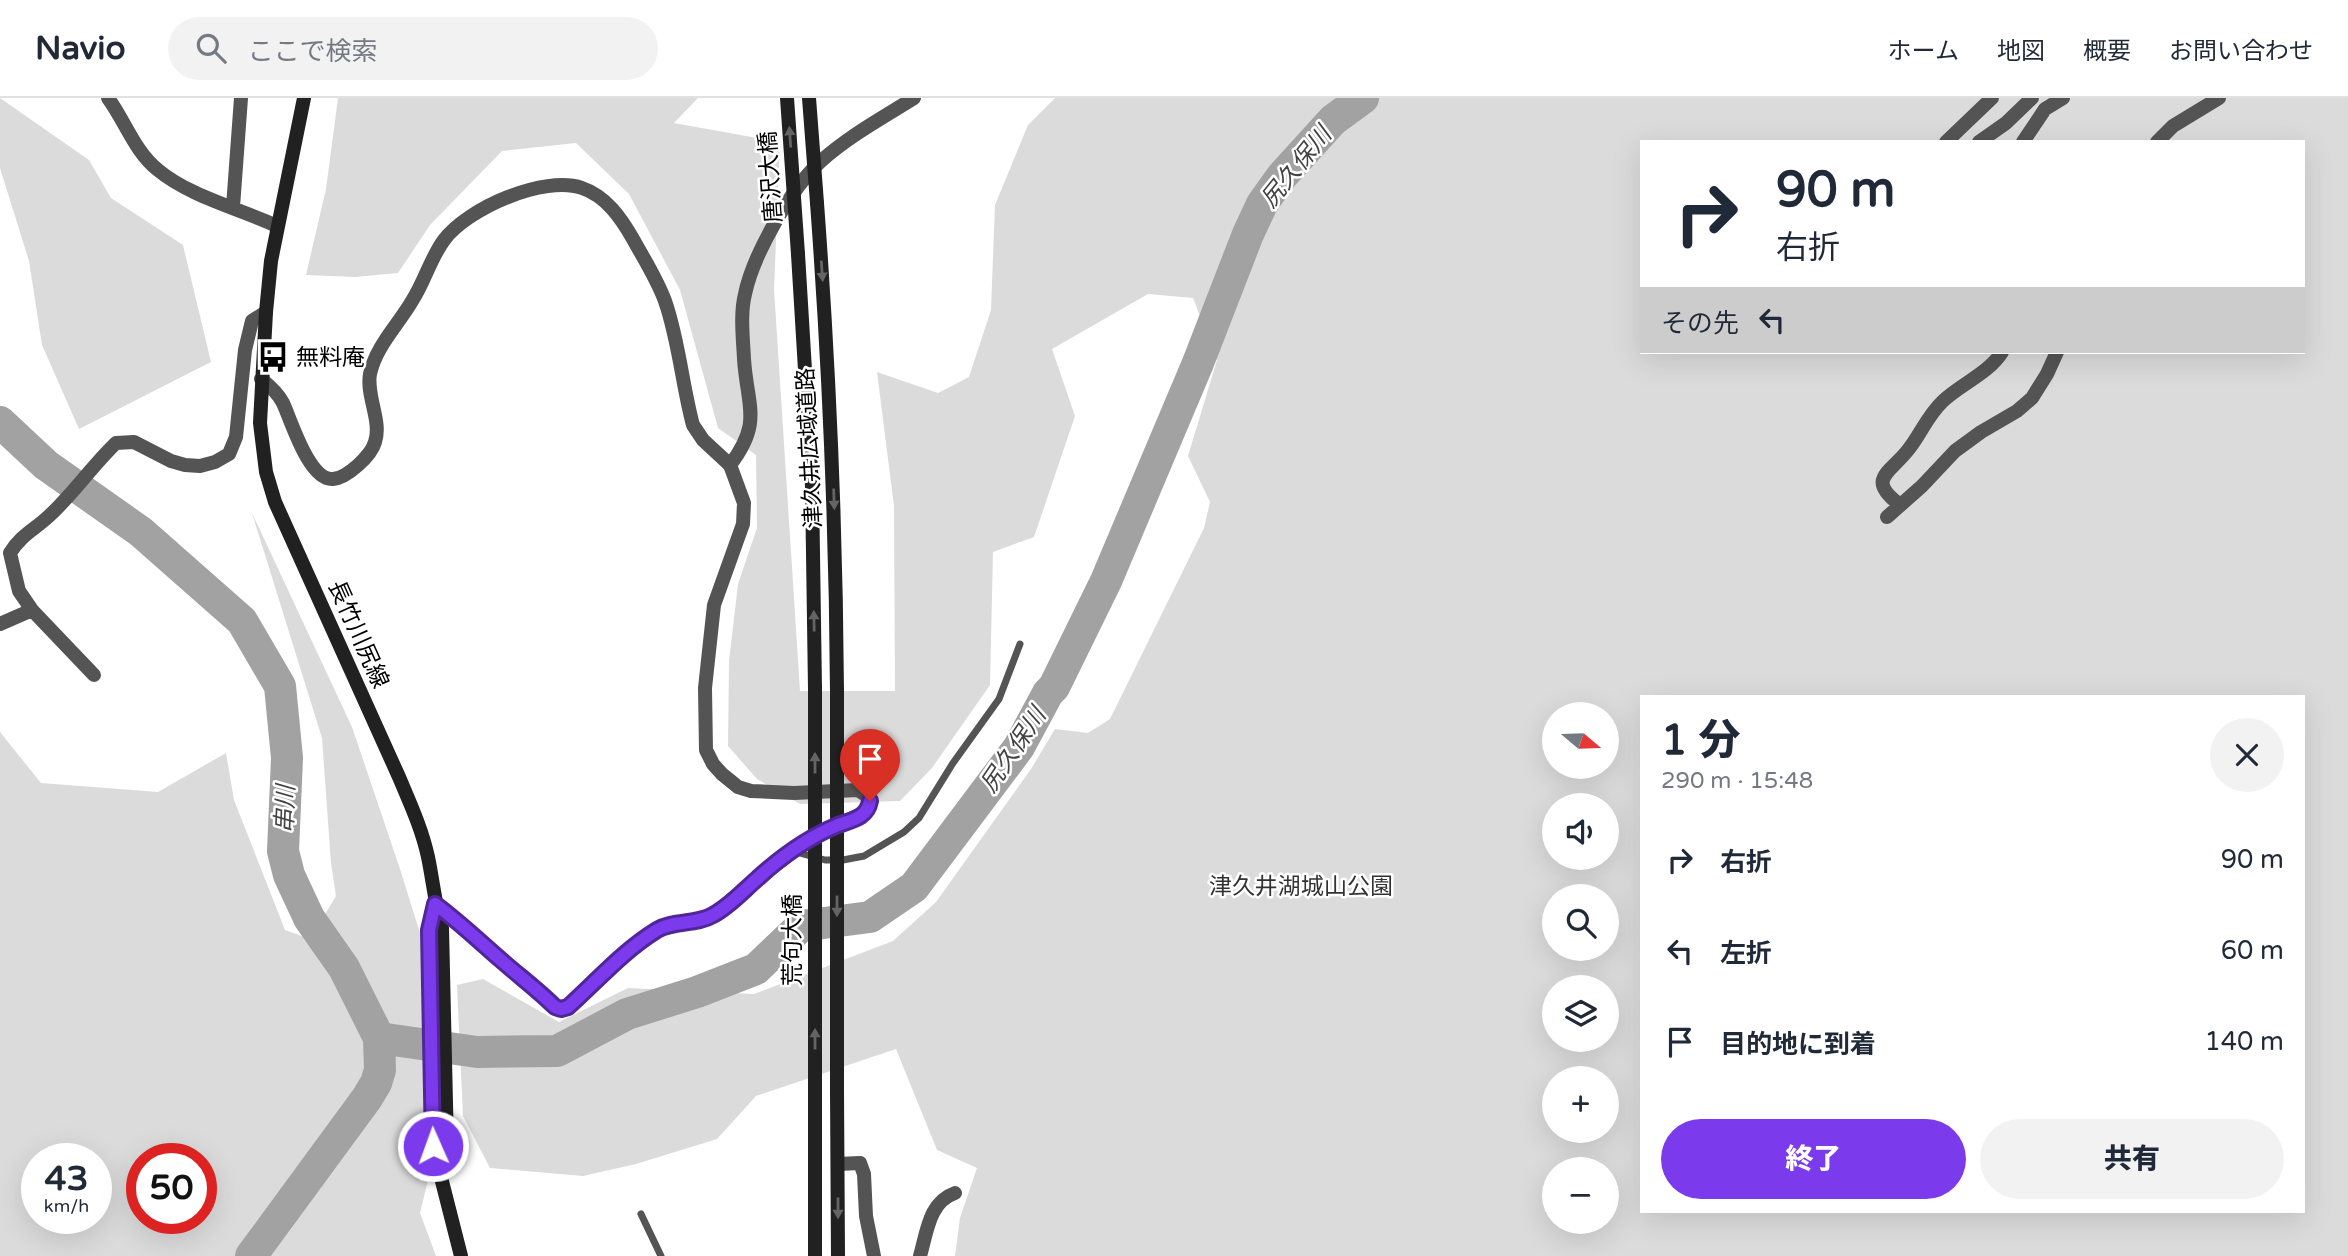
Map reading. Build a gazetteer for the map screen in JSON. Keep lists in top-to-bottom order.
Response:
{
  "streets": {
    "main road": [
      "唐沢大橋",
      "津久井広域道路",
      "長竹川尻線",
      "荒句大橋"
    ]
  },
  "crossings": [
    ["唐沢大橋", "津久井広域道路"],
    ["津久井広域道路", "荒句大橋"]
  ],
  "water": ["尻久保川", "串川"],
  "parks": ["津久井湖城山公園"],
  "places": {
    "bus stop": ["無料庵"]
  },
  "north": "right",
  "page": {
    "header": "Navio",
    "search": "ここで検索",
    "nav": [
      "ホーム",
      "地図",
      "概要",
      "お問い合わせ"
    ],
    "turn": ["90 m", "右折"],
    "then": "その先",
    "heading": ["1 分", "290 m · 15:48"],
    "map_buttons": ["+", "−"],
    "list": [
      {
        "name": "右折",
        "value": "90 m"
      },
      {
        "name": "左折",
        "value": "60 m"
      },
      {
        "name": "目的地に到着",
        "value": "140 m"
      }
    ],
    "buttons": ["終了", "共有"],
    "speed": "43 km/h",
    "limit": "50"
  }
}
